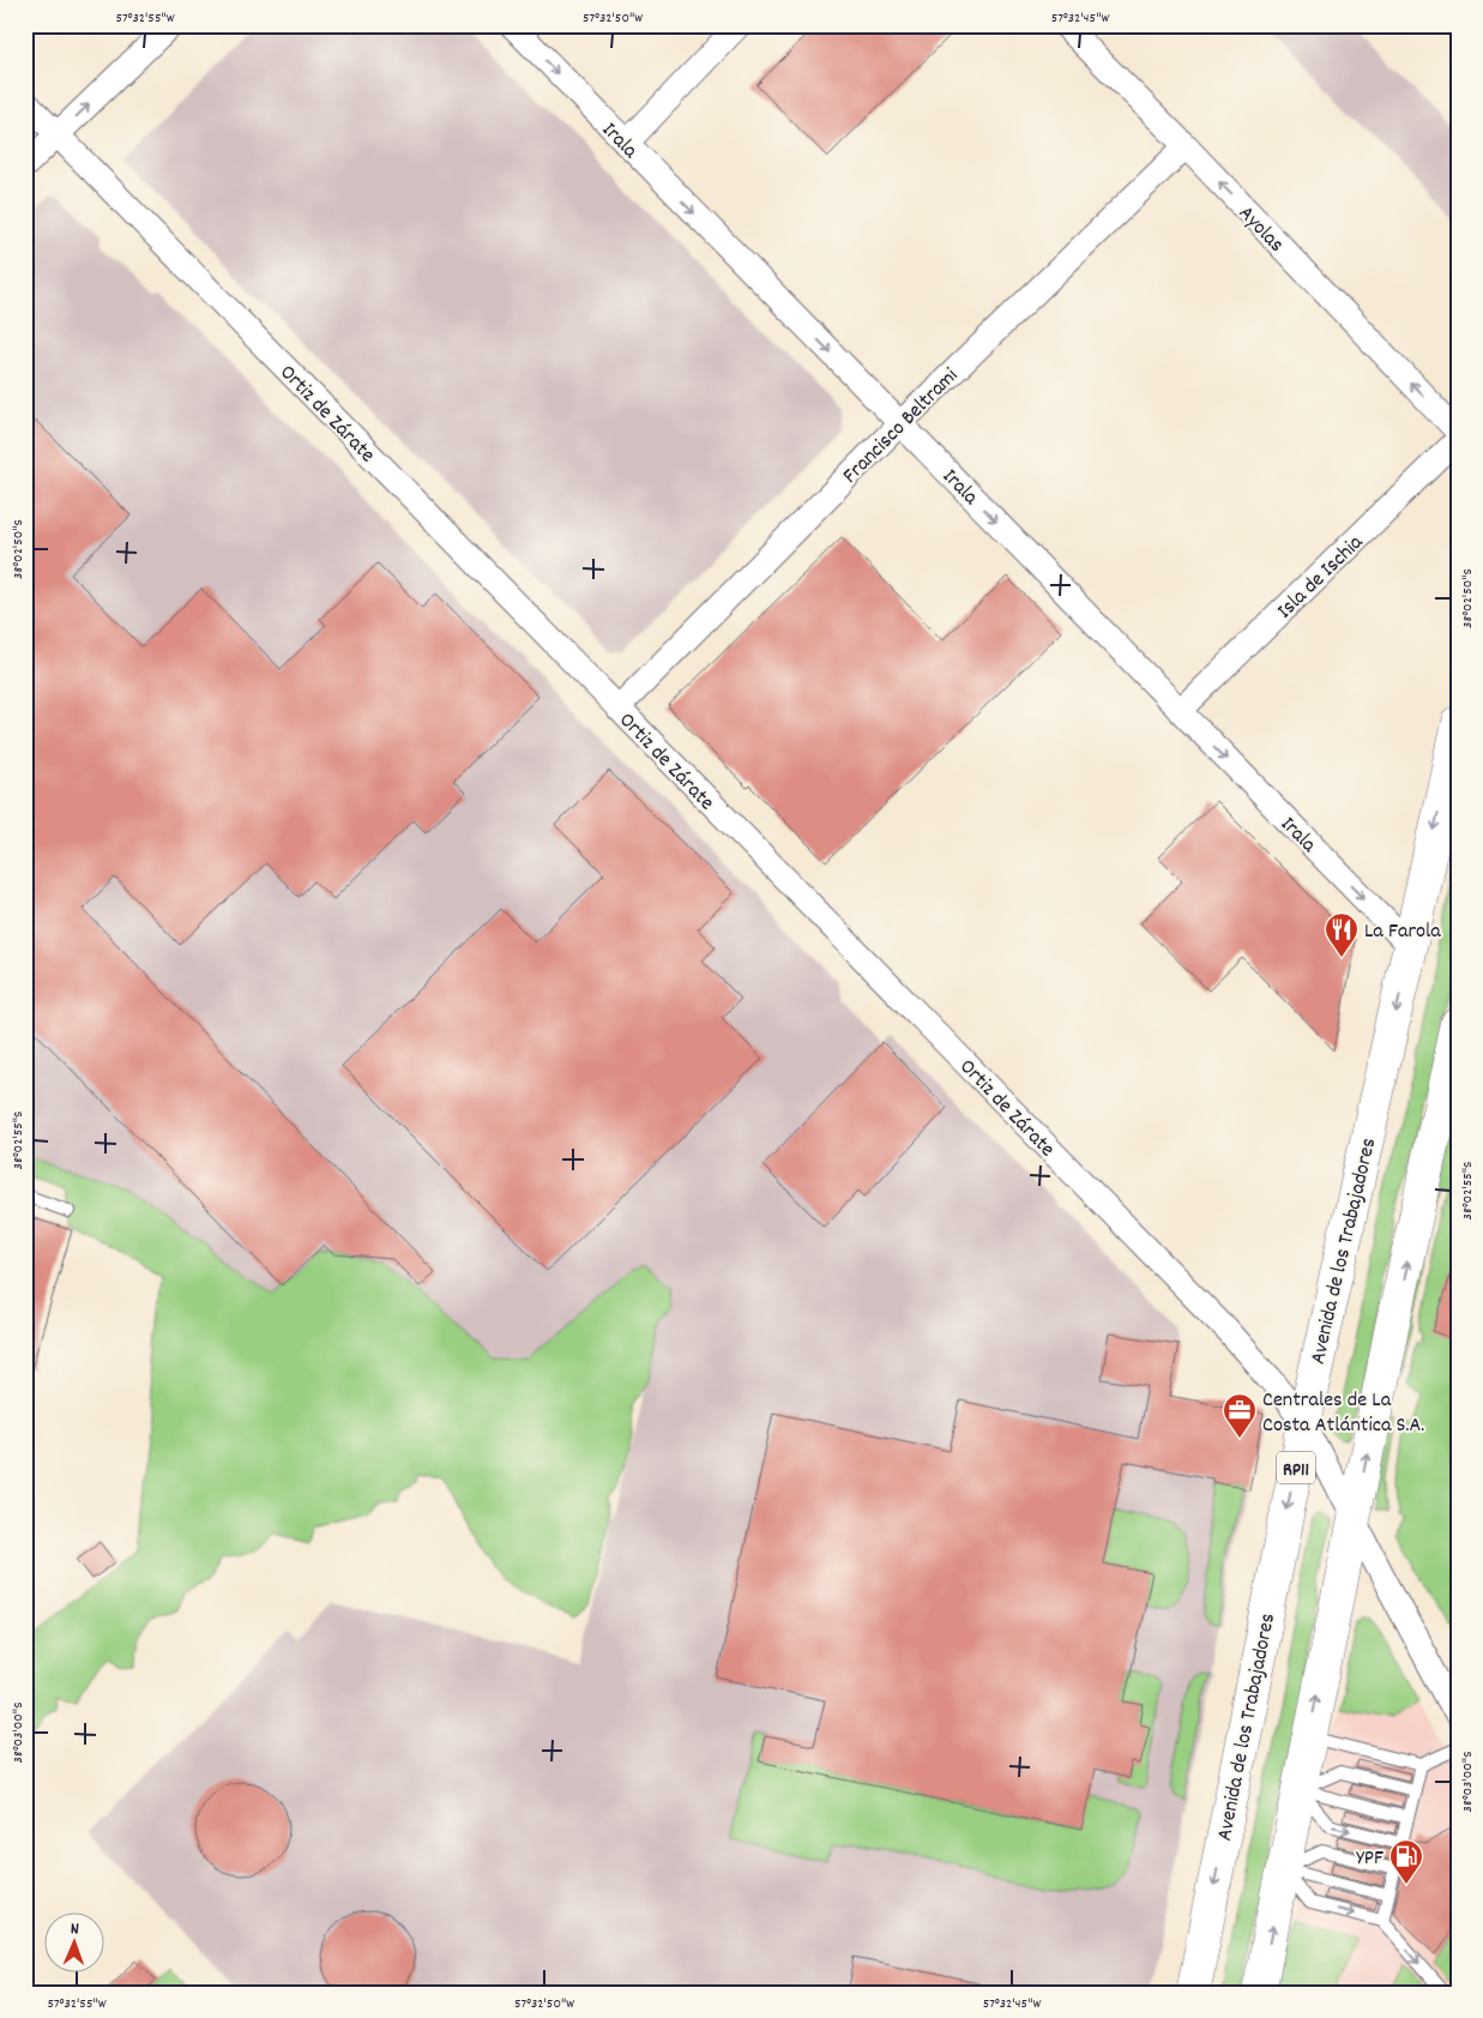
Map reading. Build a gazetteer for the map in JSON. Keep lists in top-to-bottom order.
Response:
{
  "streets": {
    "main road": ["Avenida de los Trabajadores", "RP11"],
    "street": [
      "Irala",
      "Ayolas",
      "Ortiz de Zárate",
      "Francisco Beltrami",
      "Isla de Ischia"
    ]
  },
  "crossings": [
    ["Irala", "Francisco Beltrami"],
    ["Irala", "Isla de Ischia"],
    ["Irala", "Avenida de los Trabajadores"],
    ["Ayolas", "Francisco Beltrami"],
    ["Ortiz de Zárate", "Francisco Beltrami"],
    ["Ortiz de Zárate", "Avenida de los Trabajadores"]
  ],
  "one_way": ["Irala", "Ayolas"],
  "places": {
    "restaurant": ["La Farola"],
    "office": ["Centrales de La Costa Atlántica S.A."],
    "fuel station": ["YPF"]
  },
  "north": "top",
  "coordinates": [
    "57°32'55\"W",
    "57°32'50\"W",
    "57°32'45\"W",
    "38°02'50\"S",
    "38°02'55\"S",
    "38°03'00\"S"
  ]
}
